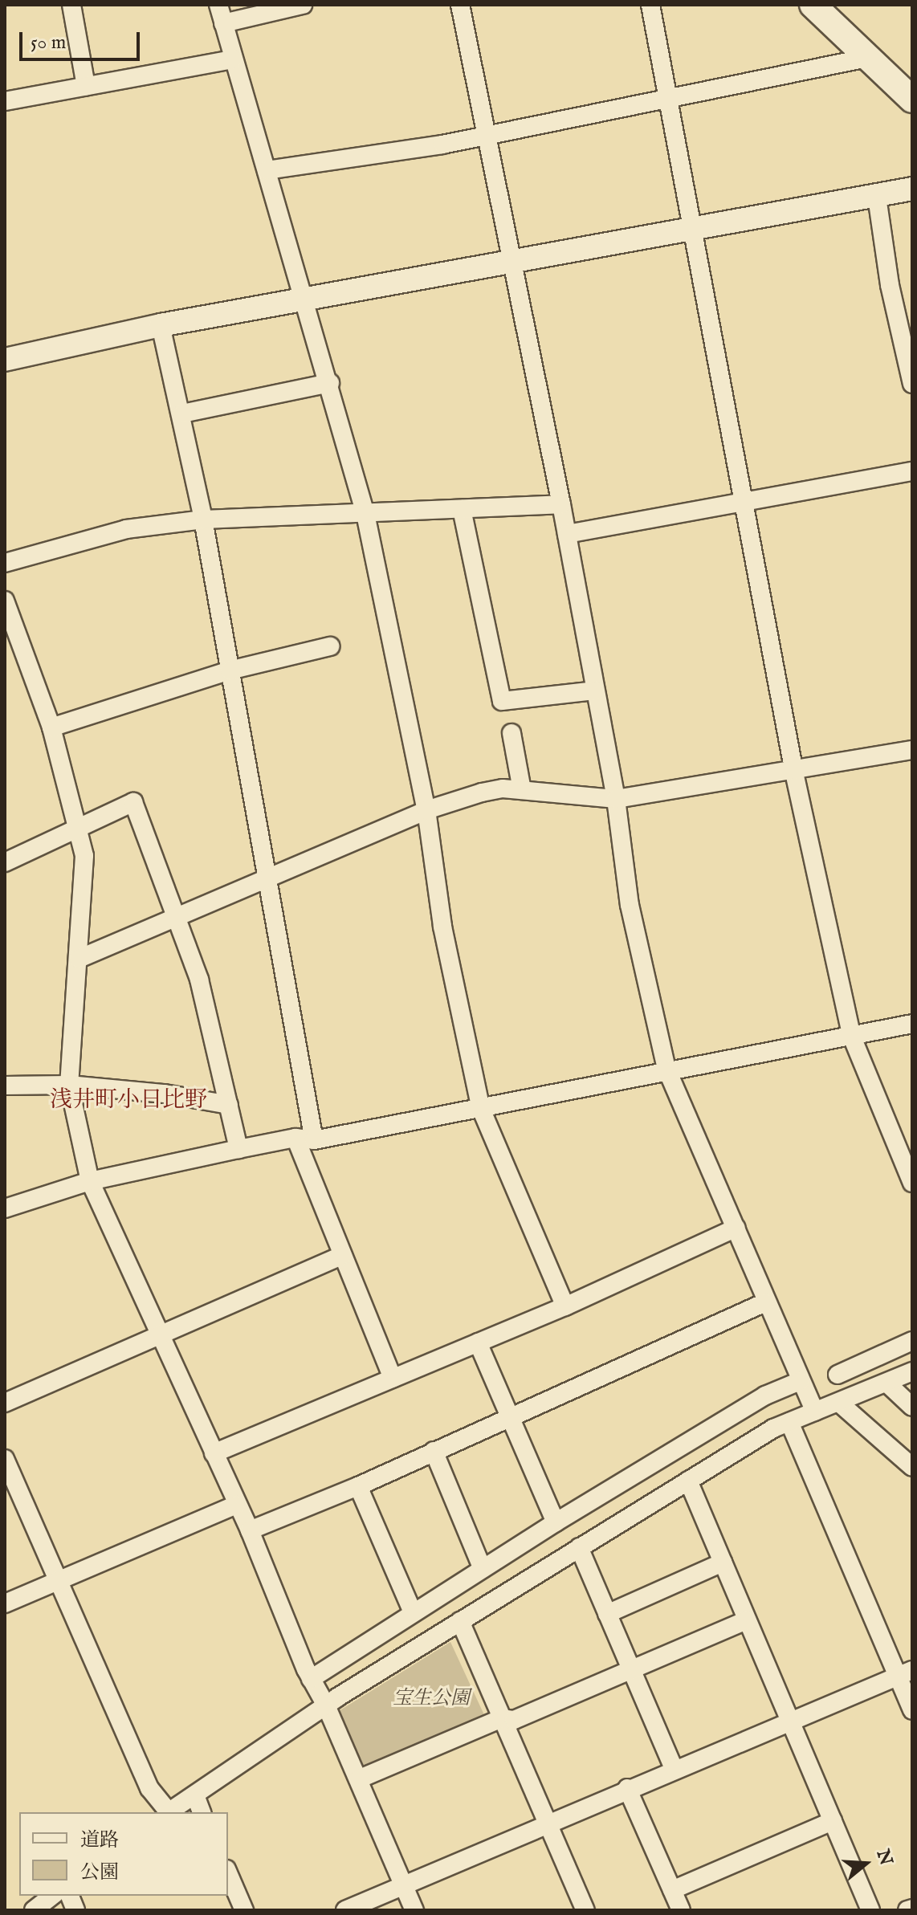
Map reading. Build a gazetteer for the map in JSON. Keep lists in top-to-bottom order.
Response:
{
  "districts": ["浅井町小日比野"],
  "parks": ["宝生公園"],
  "legend": ["道路", "公園"],
  "scale_bar": "50 m",
  "north": "right"
}
